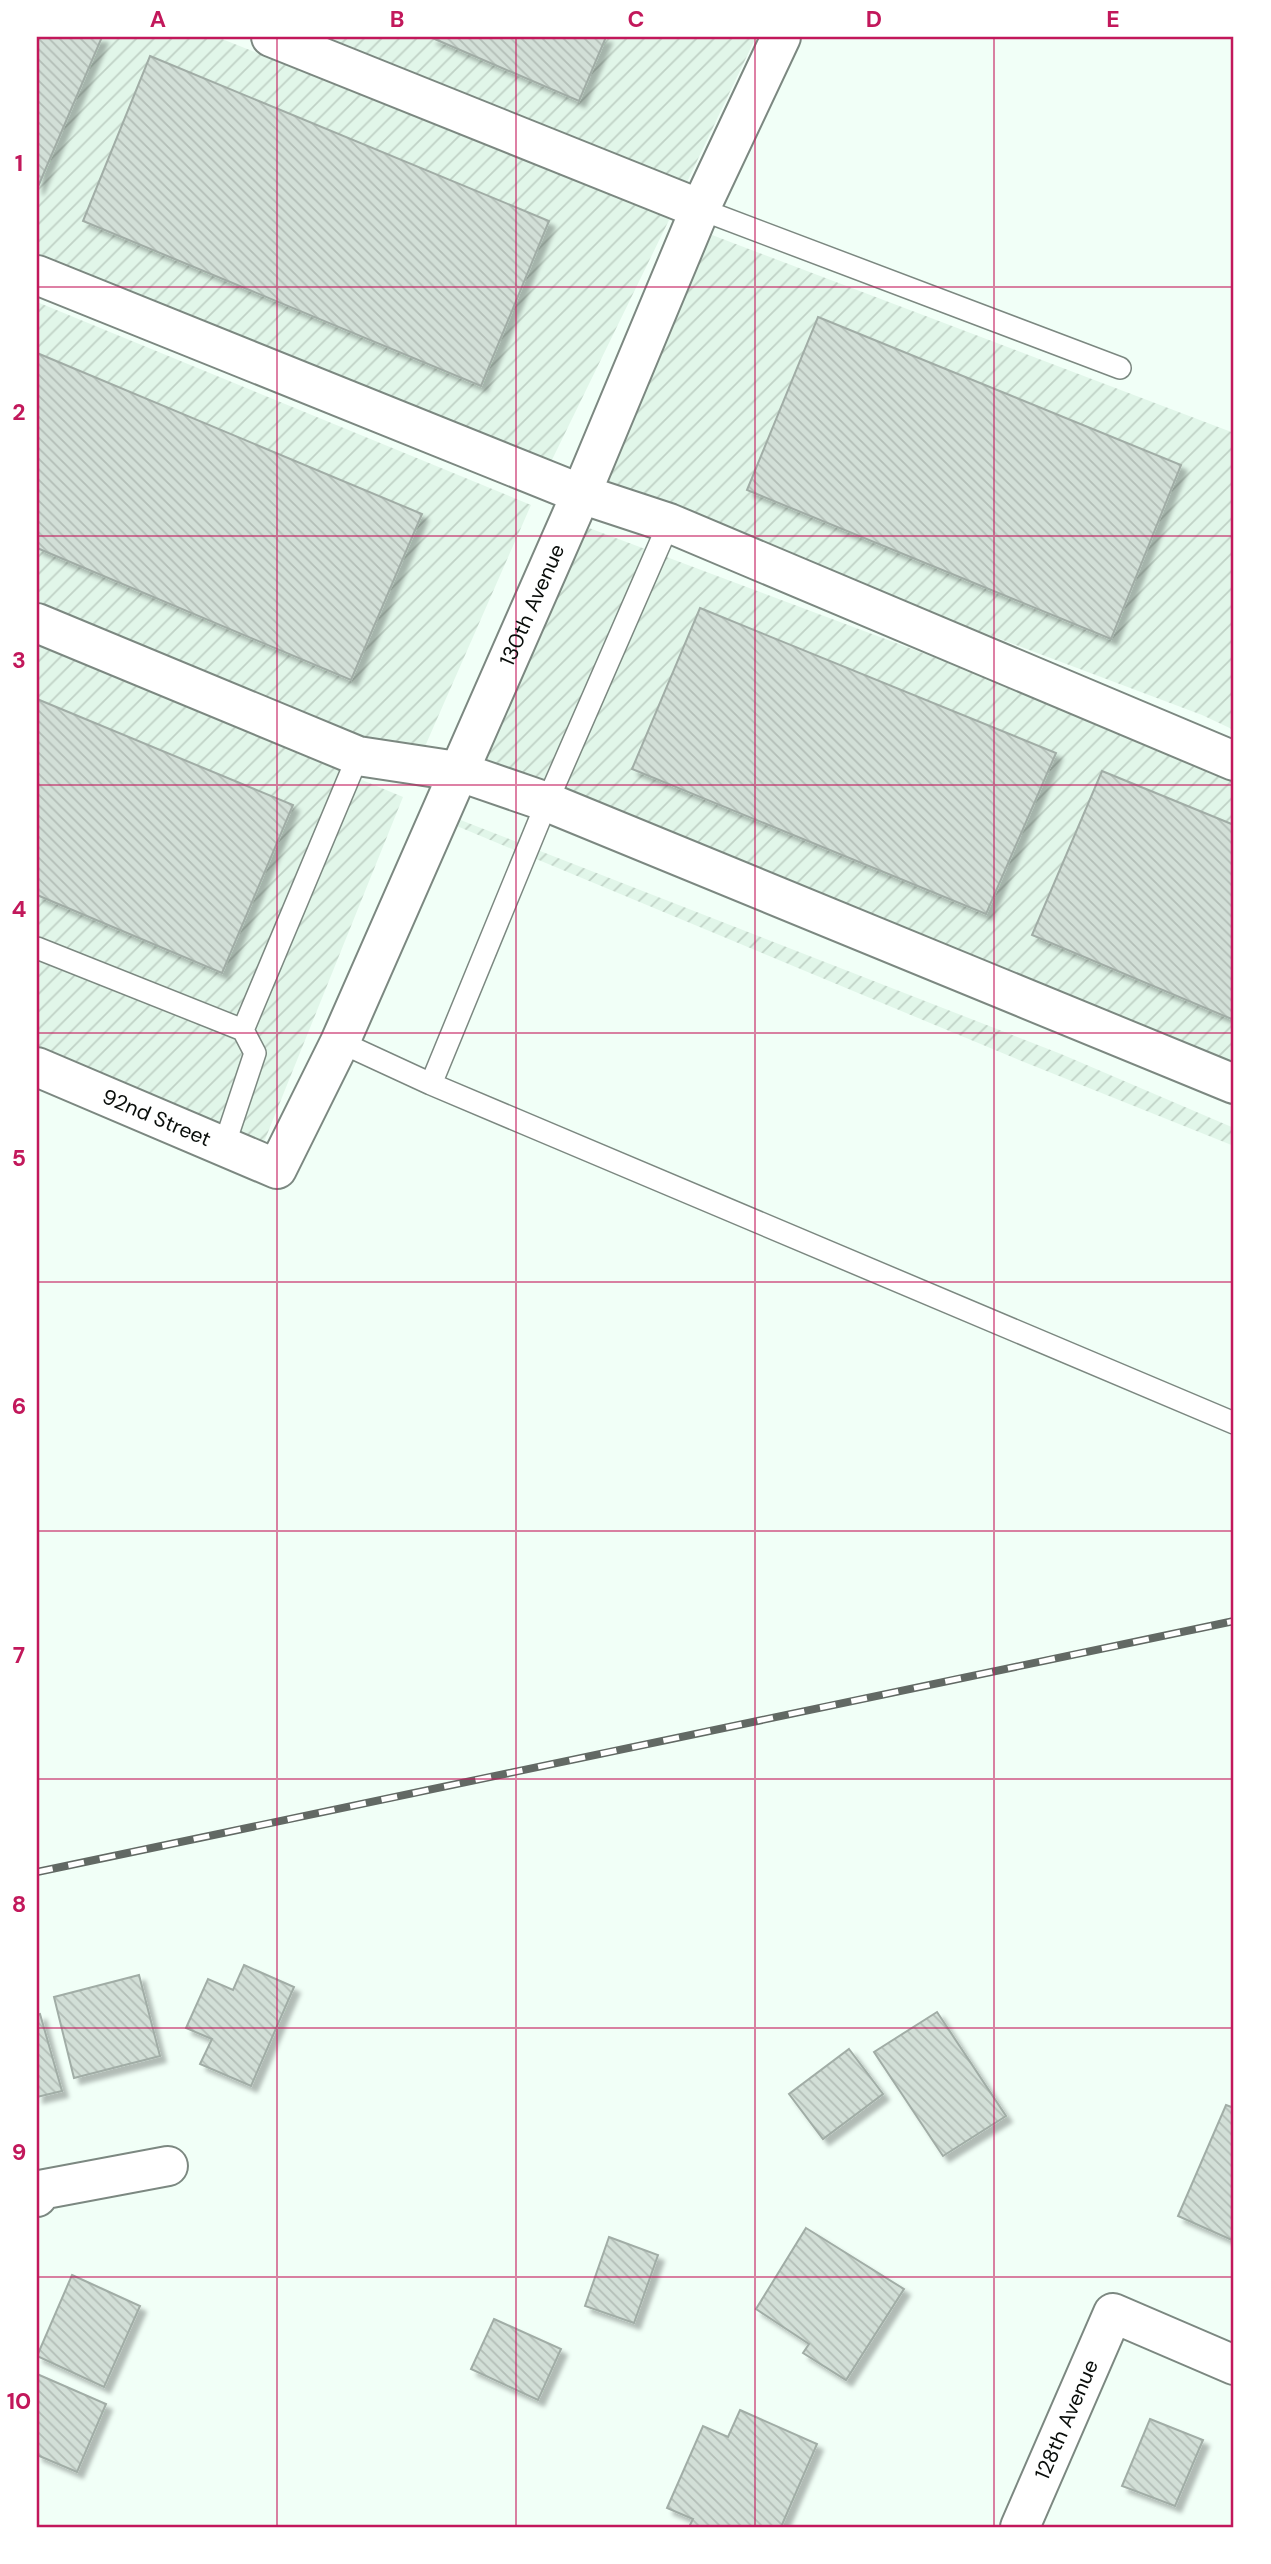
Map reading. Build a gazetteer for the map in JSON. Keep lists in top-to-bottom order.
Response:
{
  "streets": {
    "street": ["130th Avenue", "92nd Street", "128th Avenue"]
  },
  "crossings": [
    ["130th Avenue", "92nd Street"]
  ],
  "grid": {
    "columns": [
      "A",
      "B",
      "C",
      "D",
      "E"
    ],
    "rows": [
      "1",
      "2",
      "3",
      "4",
      "5",
      "6",
      "7",
      "8",
      "9",
      "10"
    ]
  }
}
